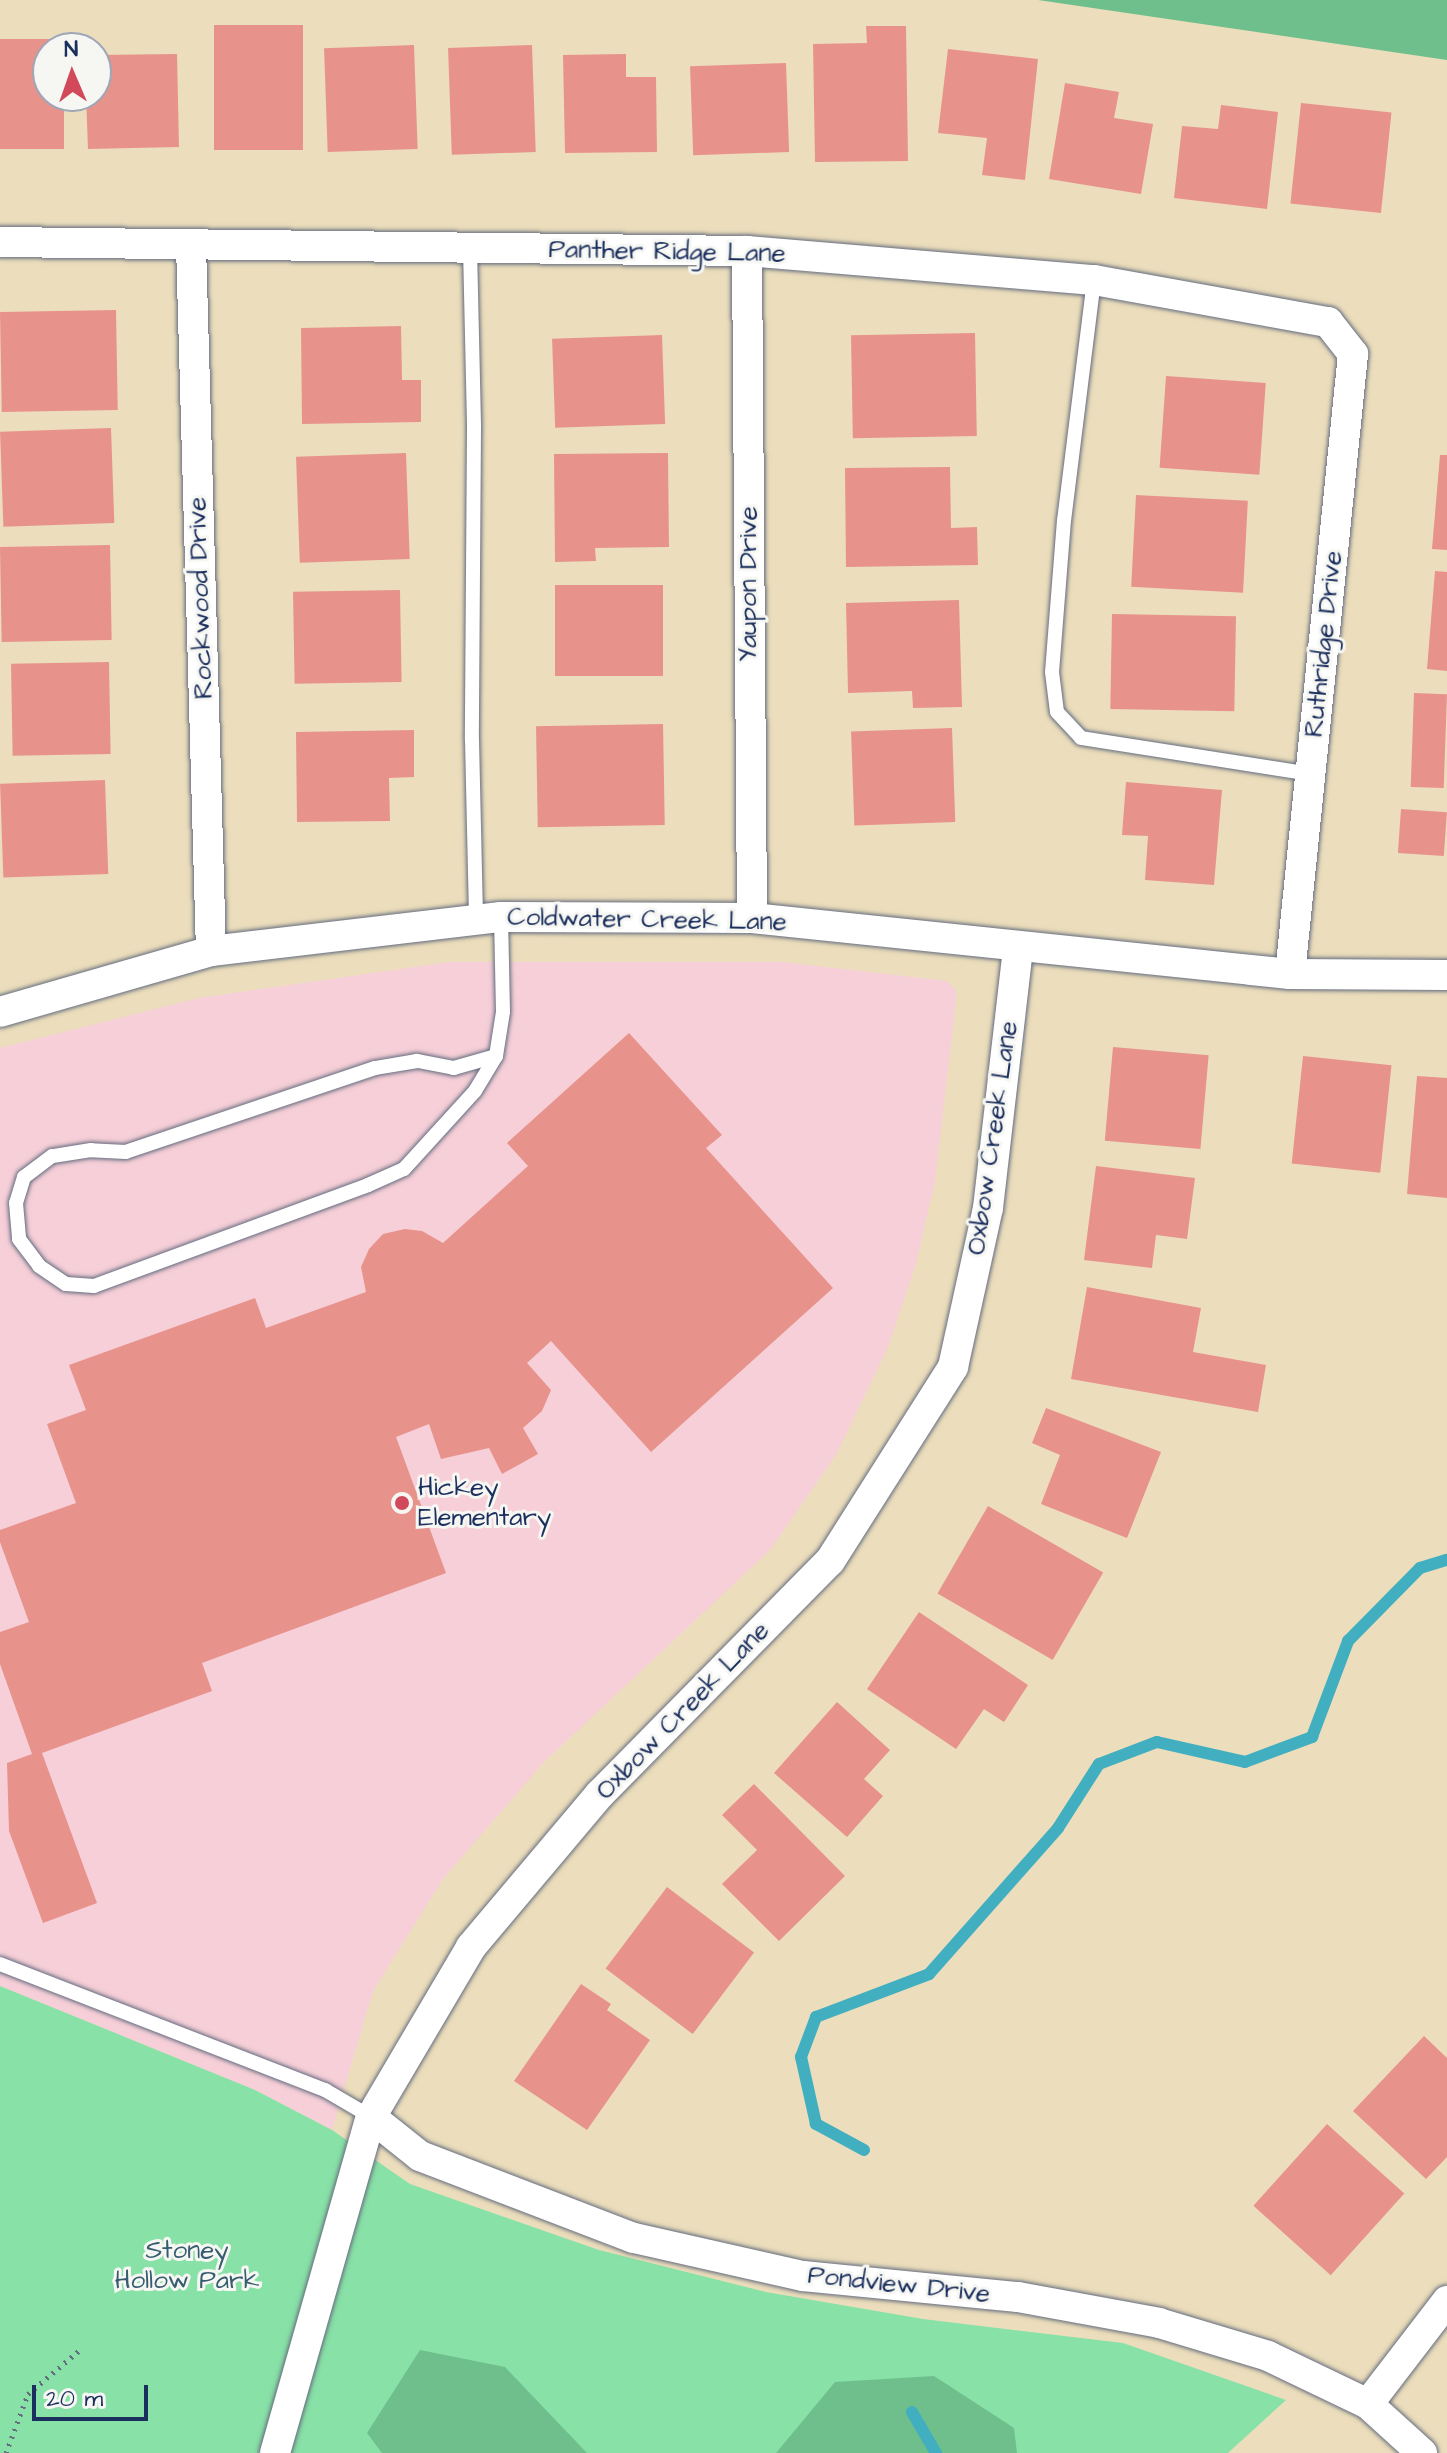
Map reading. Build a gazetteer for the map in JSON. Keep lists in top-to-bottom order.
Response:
{
  "streets": {
    "street": [
      "Panther Ridge Lane",
      "Yaupon Drive",
      "Rockwood Drive",
      "Ruthridge Drive",
      "Coldwater Creek Lane",
      "Oxbow Creek Lane",
      "Pondview Drive"
    ]
  },
  "crossings": [
    ["Panther Ridge Lane", "Yaupon Drive"],
    ["Panther Ridge Lane", "Rockwood Drive"],
    ["Panther Ridge Lane", "Ruthridge Drive"],
    ["Yaupon Drive", "Coldwater Creek Lane"],
    ["Rockwood Drive", "Coldwater Creek Lane"],
    ["Ruthridge Drive", "Coldwater Creek Lane"],
    ["Coldwater Creek Lane", "Oxbow Creek Lane"],
    ["Oxbow Creek Lane", "Pondview Drive"]
  ],
  "parks": ["Stoney Hollow Park"],
  "places": ["Hickey Elementary"],
  "scale_bar": "20 m",
  "north": "top"
}
